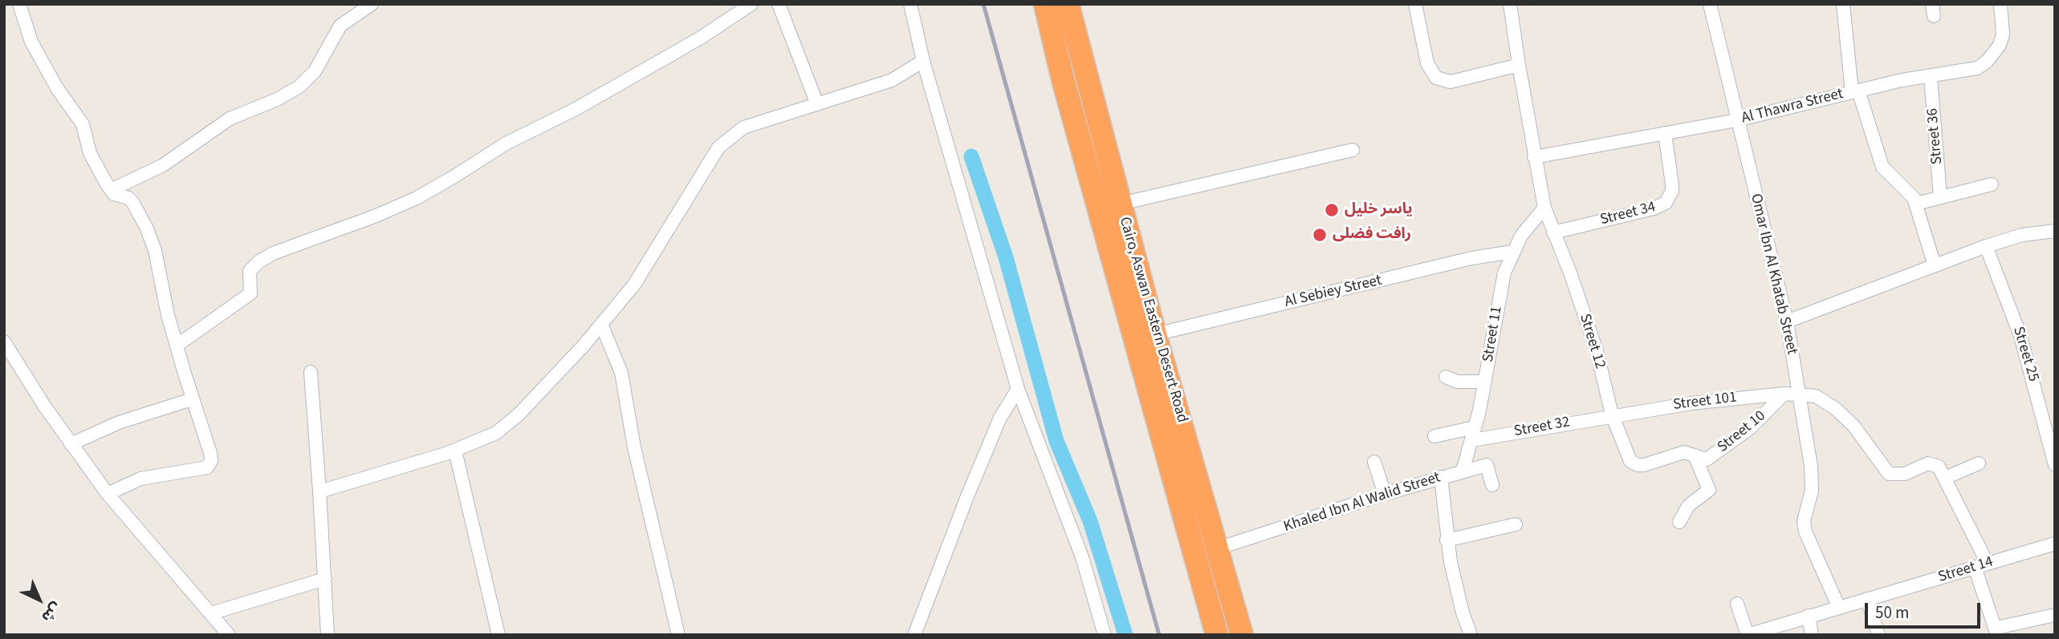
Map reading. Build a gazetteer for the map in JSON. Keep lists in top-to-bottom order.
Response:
{
  "streets": {
    "highway": ["Cairo, Aswan Eastern Desert Road"],
    "street": [
      "Al Thawra Street",
      "Street 36",
      "Street 34",
      "Omar Ibn Al Khatab Street",
      "Al Sebiey Street",
      "Street 11",
      "Street 12",
      "Street 25",
      "Street 101",
      "Street 32",
      "Street 10",
      "Khaled Ibn Al Walid Street",
      "Street 14"
    ]
  },
  "crossings": [
    ["Al Thawra Street", "Street 36"],
    ["Al Thawra Street", "Street 34"],
    ["Al Thawra Street", "Omar Ibn Al Khatab Street"],
    ["Al Thawra Street", "Street 12"],
    ["Street 34", "Street 12"],
    ["Omar Ibn Al Khatab Street", "Street 101"],
    ["Omar Ibn Al Khatab Street", "Street 10"],
    ["Omar Ibn Al Khatab Street", "Street 14"],
    ["Al Sebiey Street", "Cairo, Aswan Eastern Desert Road"],
    ["Al Sebiey Street", "Street 11"],
    ["Cairo, Aswan Eastern Desert Road", "Khaled Ibn Al Walid Street"],
    ["Street 11", "Street 12"],
    ["Street 11", "Street 32"],
    ["Street 11", "Khaled Ibn Al Walid Street"],
    ["Street 12", "Street 101"],
    ["Street 12", "Street 32"],
    ["Street 12", "Street 10"],
    ["Street 101", "Street 32"],
    ["Street 101", "Street 10"]
  ],
  "places": ["ياسر خليل", "رافت فضلى"],
  "scale_bar": "50 m",
  "north": "bottom right"
}
